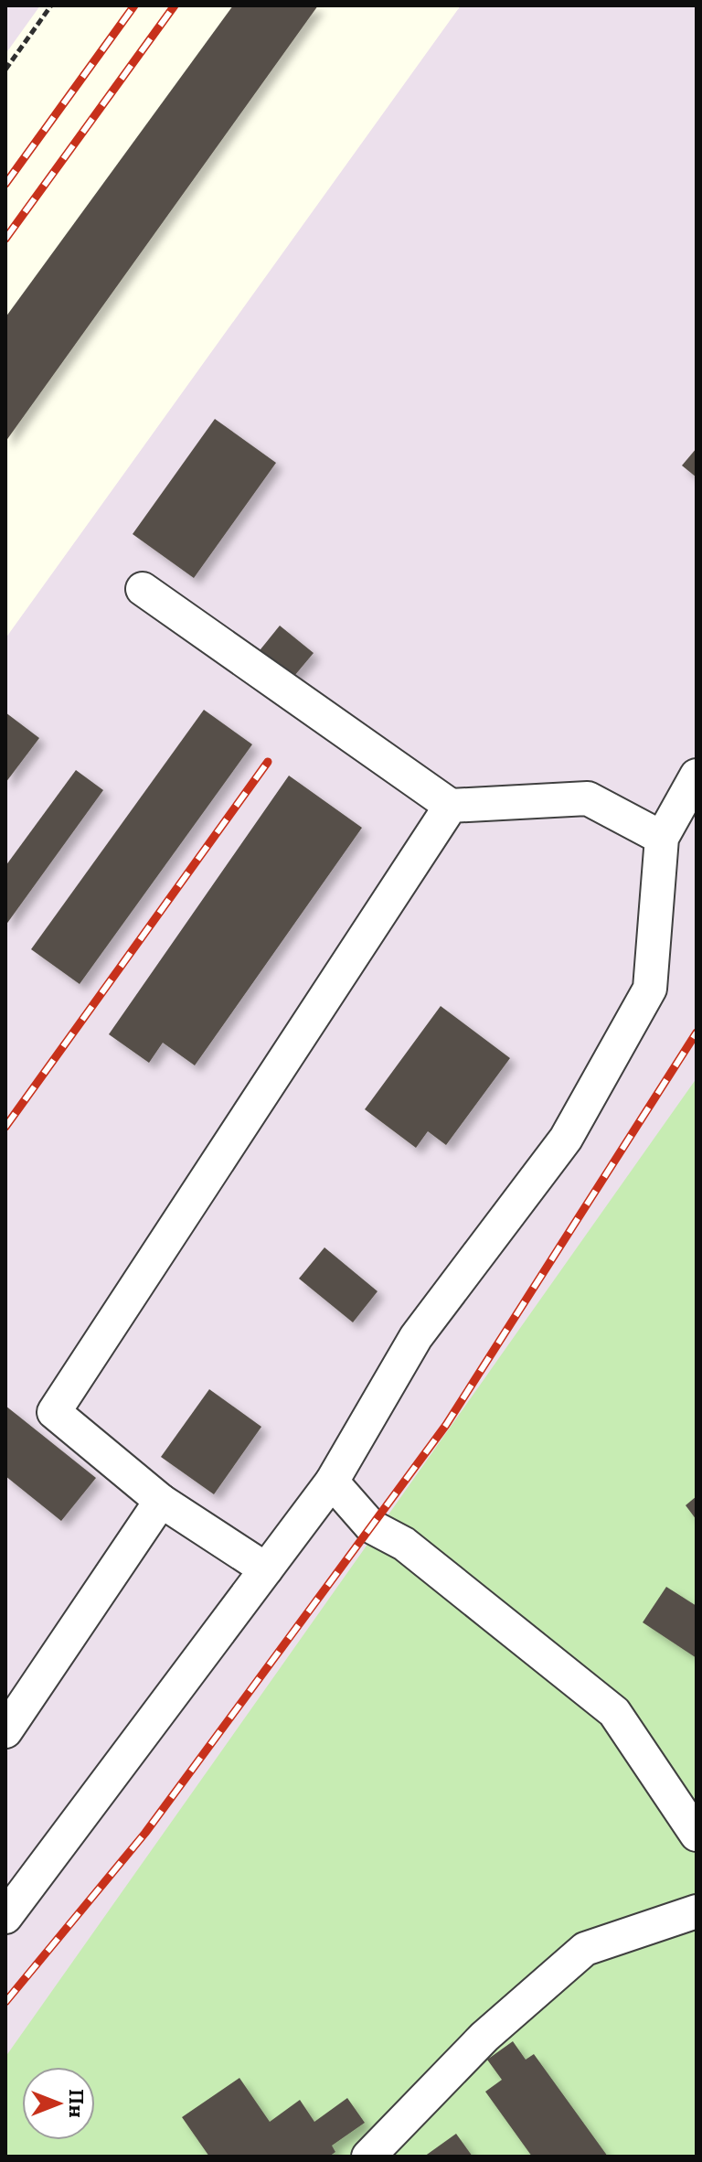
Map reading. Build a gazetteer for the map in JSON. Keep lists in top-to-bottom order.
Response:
{
  "north": "right"
}
